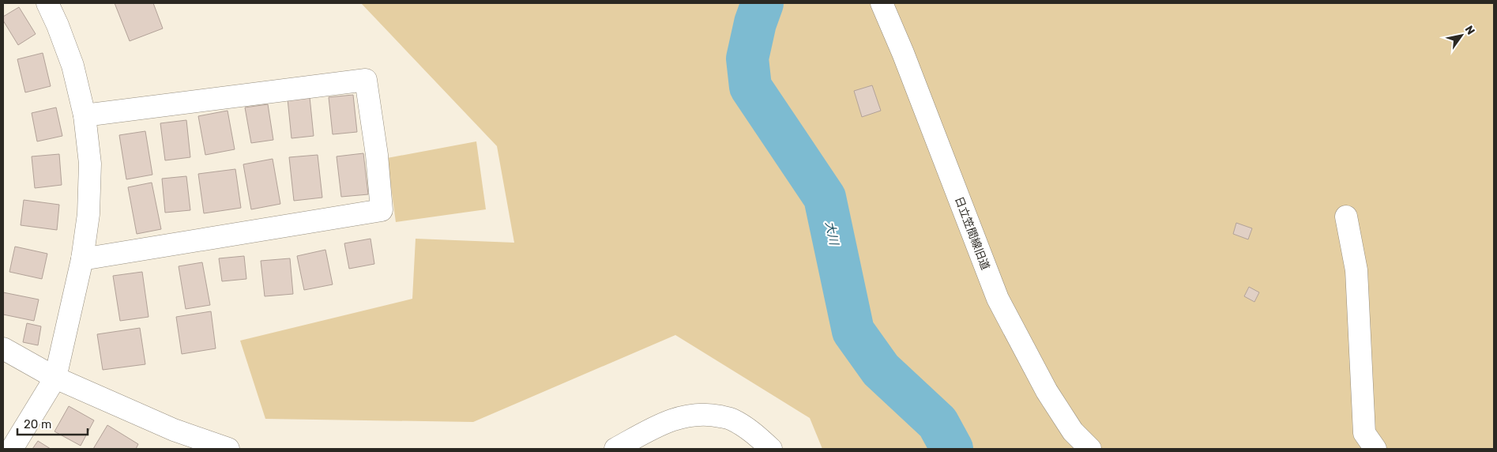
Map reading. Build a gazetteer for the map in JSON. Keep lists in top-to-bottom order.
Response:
{
  "streets": {
    "street": ["日立笠間線旧道"]
  },
  "water": ["大川"],
  "scale_bar": "20 m",
  "north": "top right"
}
